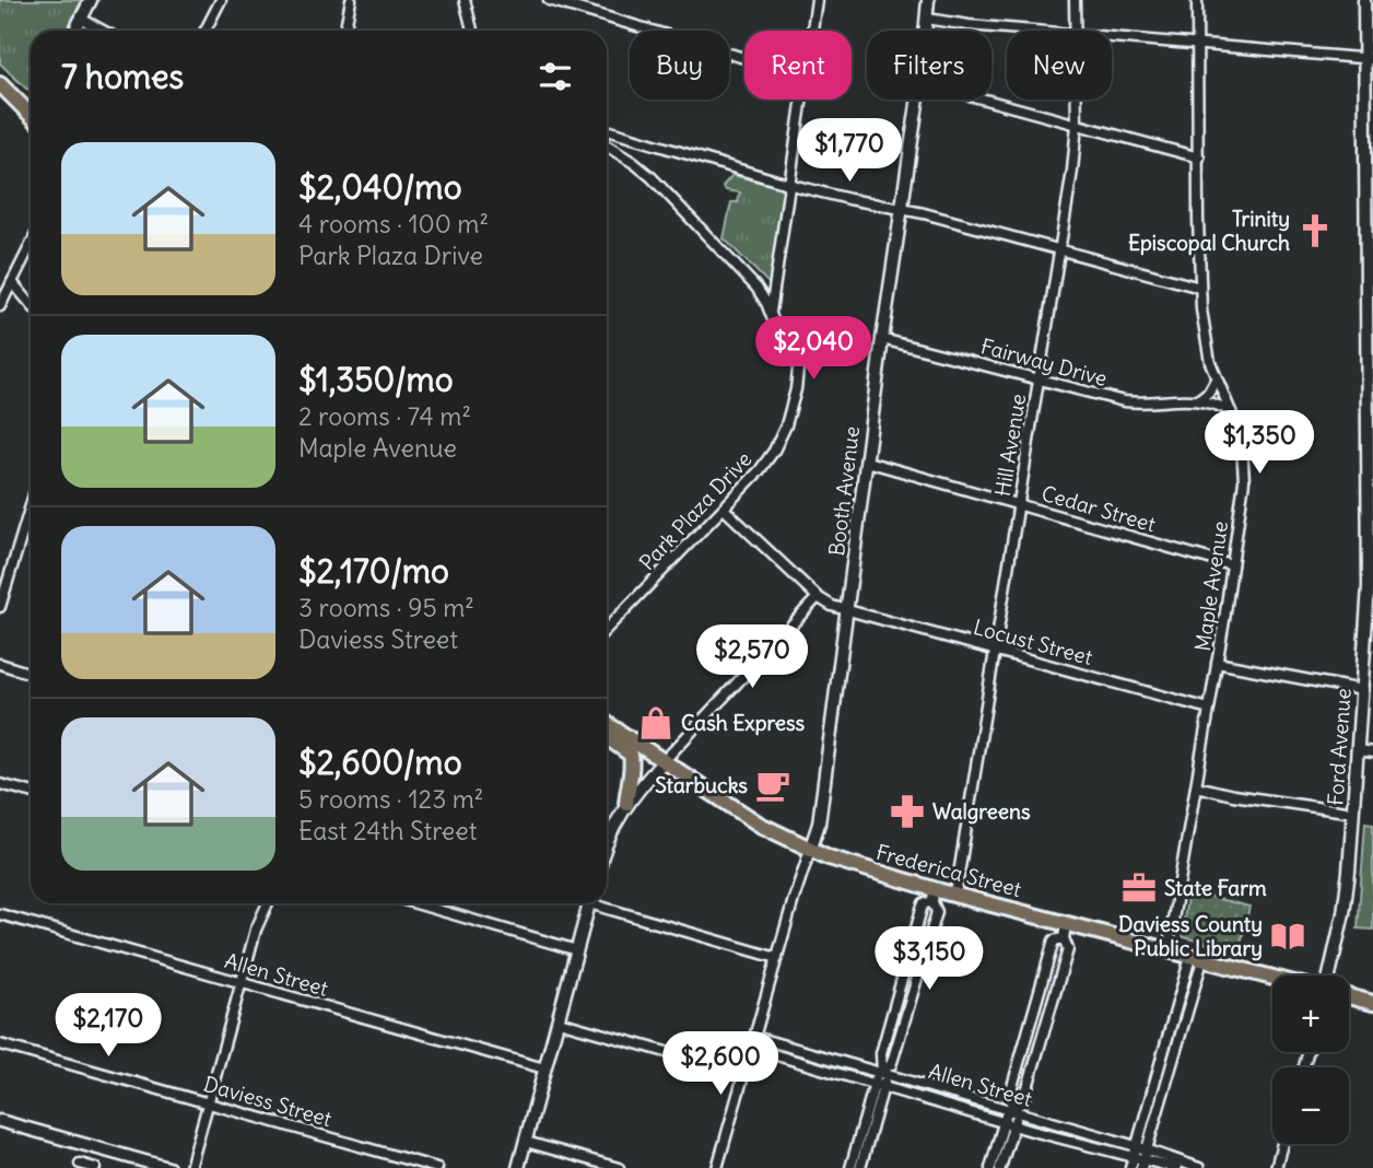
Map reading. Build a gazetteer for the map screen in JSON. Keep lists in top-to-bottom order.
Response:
{
  "streets": {
    "main road": ["Frederica Street"],
    "street": [
      "Fairway Drive",
      "Hill Avenue",
      "Booth Avenue",
      "Cedar Street",
      "Park Plaza Drive",
      "Maple Avenue",
      "Locust Street",
      "Ford Avenue",
      "Allen Street",
      "Daviess Street"
    ]
  },
  "crossings": [
    ["Fairway Drive", "Hill Avenue"],
    ["Fairway Drive", "Booth Avenue"],
    ["Fairway Drive", "Maple Avenue"],
    ["Hill Avenue", "Cedar Street"],
    ["Hill Avenue", "Locust Street"],
    ["Hill Avenue", "Frederica Street"],
    ["Booth Avenue", "Cedar Street"],
    ["Booth Avenue", "Locust Street"],
    ["Booth Avenue", "Frederica Street"],
    ["Cedar Street", "Maple Avenue"],
    ["Maple Avenue", "Locust Street"],
    ["Maple Avenue", "Frederica Street"]
  ],
  "places": {
    "church": ["Trinity Episcopal Church"],
    "shop": ["Cash Express"],
    "cafe": ["Starbucks"],
    "pharmacy": ["Walgreens"],
    "office": ["State Farm"],
    "library": ["Daviess County Public Library"]
  },
  "page": {
    "chip": [
      "Buy",
      "Rent",
      "Filters",
      "New"
    ],
    "heading": "7 homes",
    "price": [
      "$1,770",
      "$2,040",
      "$1,350",
      "$2,570",
      "$3,150",
      "$2,170",
      "$2,600"
    ],
    "list": [
      {
        "name": "$2,040/mo",
        "note": "4 rooms · 100 m² · Park Plaza Drive"
      },
      {
        "name": "$1,350/mo",
        "note": "2 rooms · 74 m² · Maple Avenue"
      },
      {
        "name": "$2,170/mo",
        "note": "3 rooms · 95 m² · Daviess Street"
      },
      {
        "name": "$2,600/mo",
        "note": "5 rooms · 123 m² · East 24th Street"
      }
    ],
    "map_buttons": ["+", "−"]
  }
}
